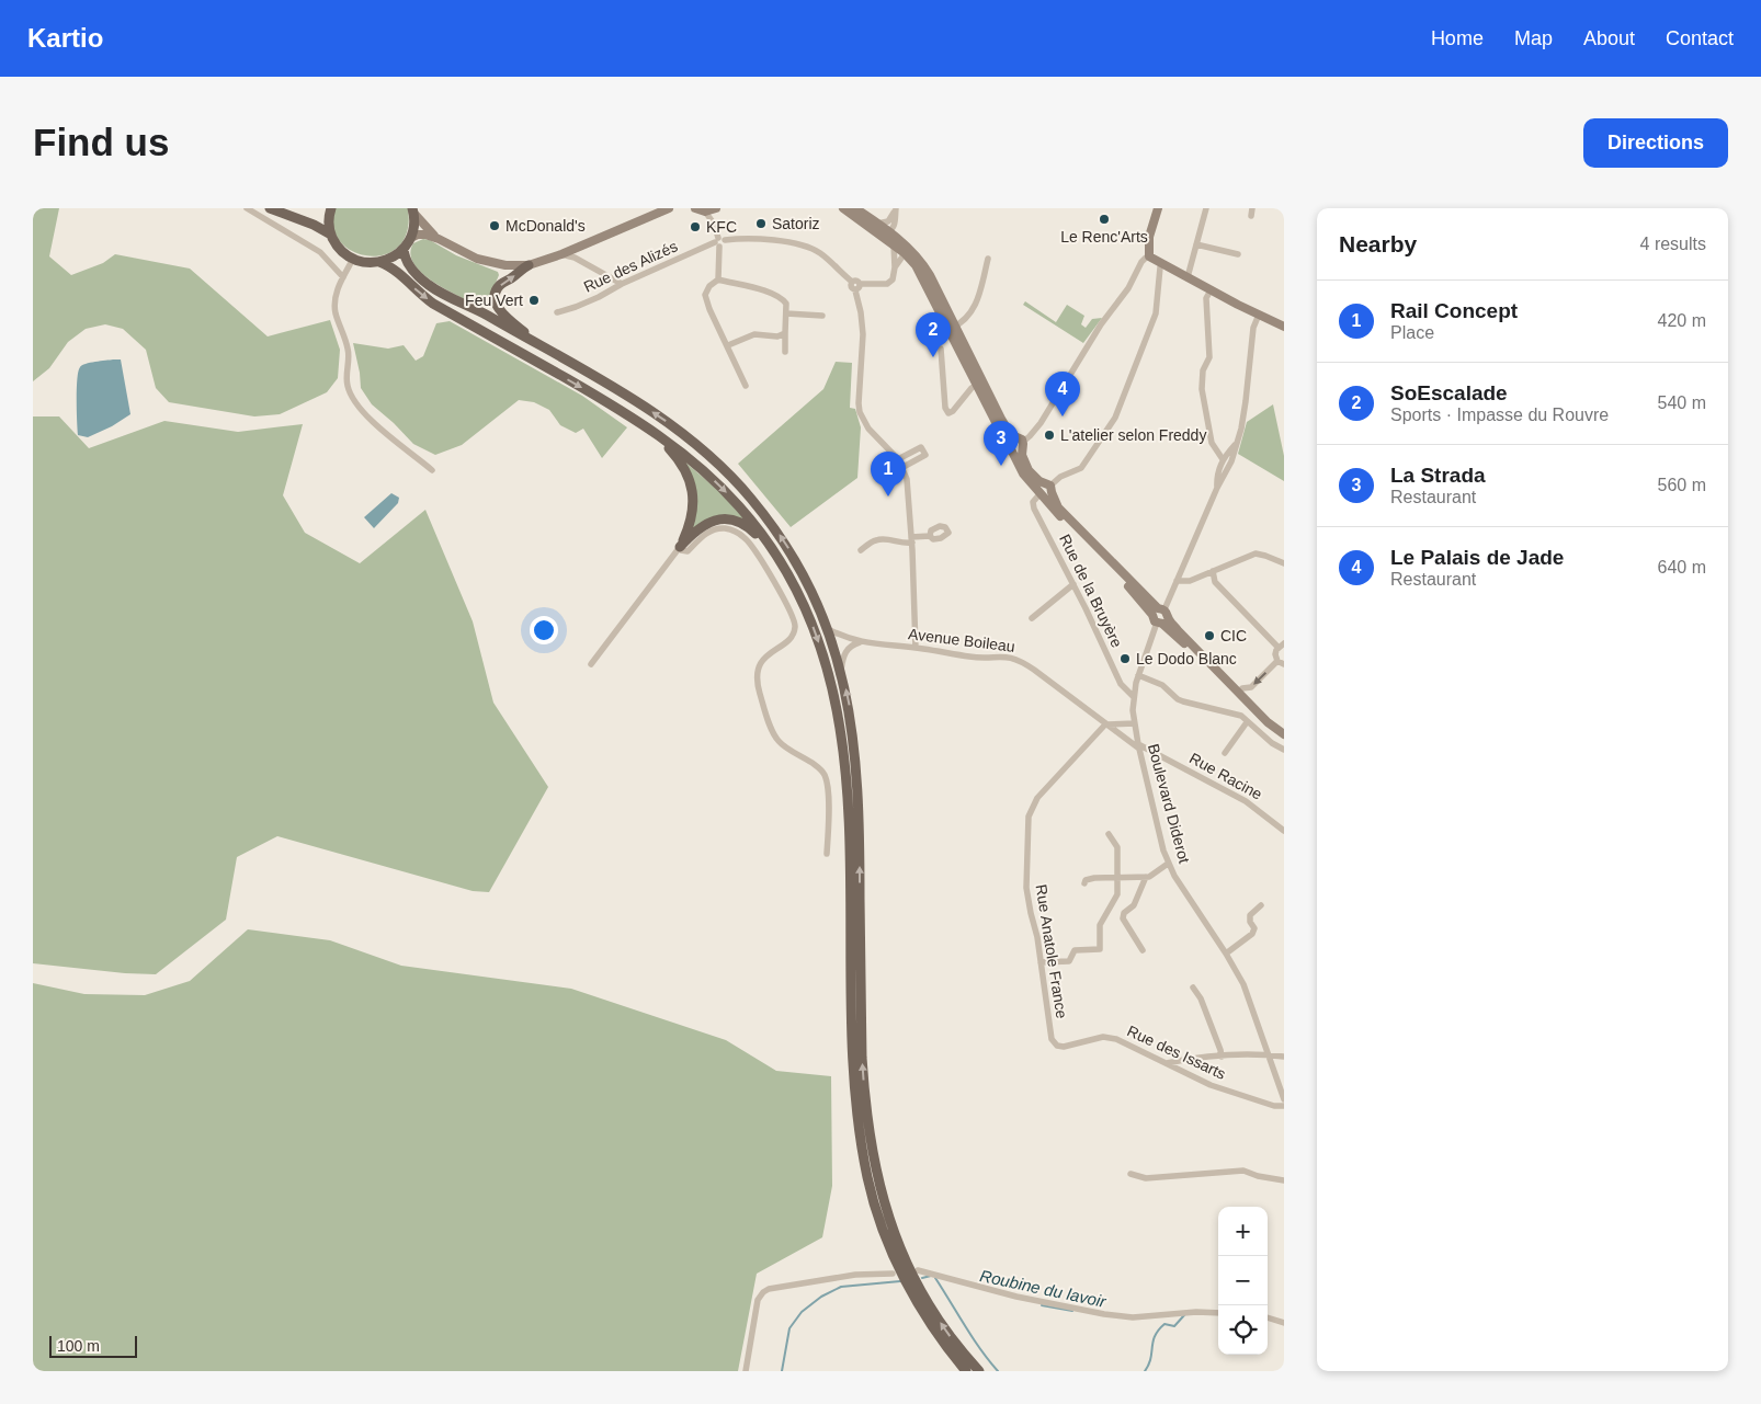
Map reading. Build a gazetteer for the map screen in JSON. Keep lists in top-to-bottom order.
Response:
{
  "streets": {
    "street": [
      "Rue des Alizés",
      "Rue de la Bruyère",
      "Avenue Boileau",
      "Rue Racine",
      "Boulevard Diderot",
      "Rue Anatole France",
      "Rue des Issarts"
    ]
  },
  "crossings": [
    ["Rue de la Bruyère", "Boulevard Diderot"],
    ["Avenue Boileau", "Rue Racine"],
    ["Avenue Boileau", "Rue Anatole France"],
    ["Rue Racine", "Boulevard Diderot"],
    ["Rue Anatole France", "Rue des Issarts"]
  ],
  "water": ["Roubine du lavoir"],
  "places": [
    "Le Renc'Arts",
    "Satoriz",
    "McDonald's",
    "KFC",
    "Feu Vert",
    "L'atelier selon Freddy",
    "CIC",
    "Le Dodo Blanc"
  ],
  "scale_bar": "100 m",
  "page": {
    "header": "Kartio",
    "nav": [
      "Home",
      "Map",
      "About",
      "Contact"
    ],
    "buttons": "Directions",
    "title": "Find us",
    "heading": ["Nearby", "4 results"],
    "list": [
      {
        "mark": "1",
        "name": "Rail Concept",
        "note": "Place",
        "value": "420 m"
      },
      {
        "mark": "2",
        "name": "SoEscalade",
        "note": "Sports · Impasse du Rouvre",
        "value": "540 m"
      },
      {
        "mark": "3",
        "name": "La Strada",
        "note": "Restaurant",
        "value": "560 m"
      },
      {
        "mark": "4",
        "name": "Le Palais de Jade",
        "note": "Restaurant",
        "value": "640 m"
      }
    ],
    "pins": [
      "2",
      "4",
      "3",
      "1"
    ],
    "map_buttons": ["+", "−"],
    "scale": "100 m"
  }
}
